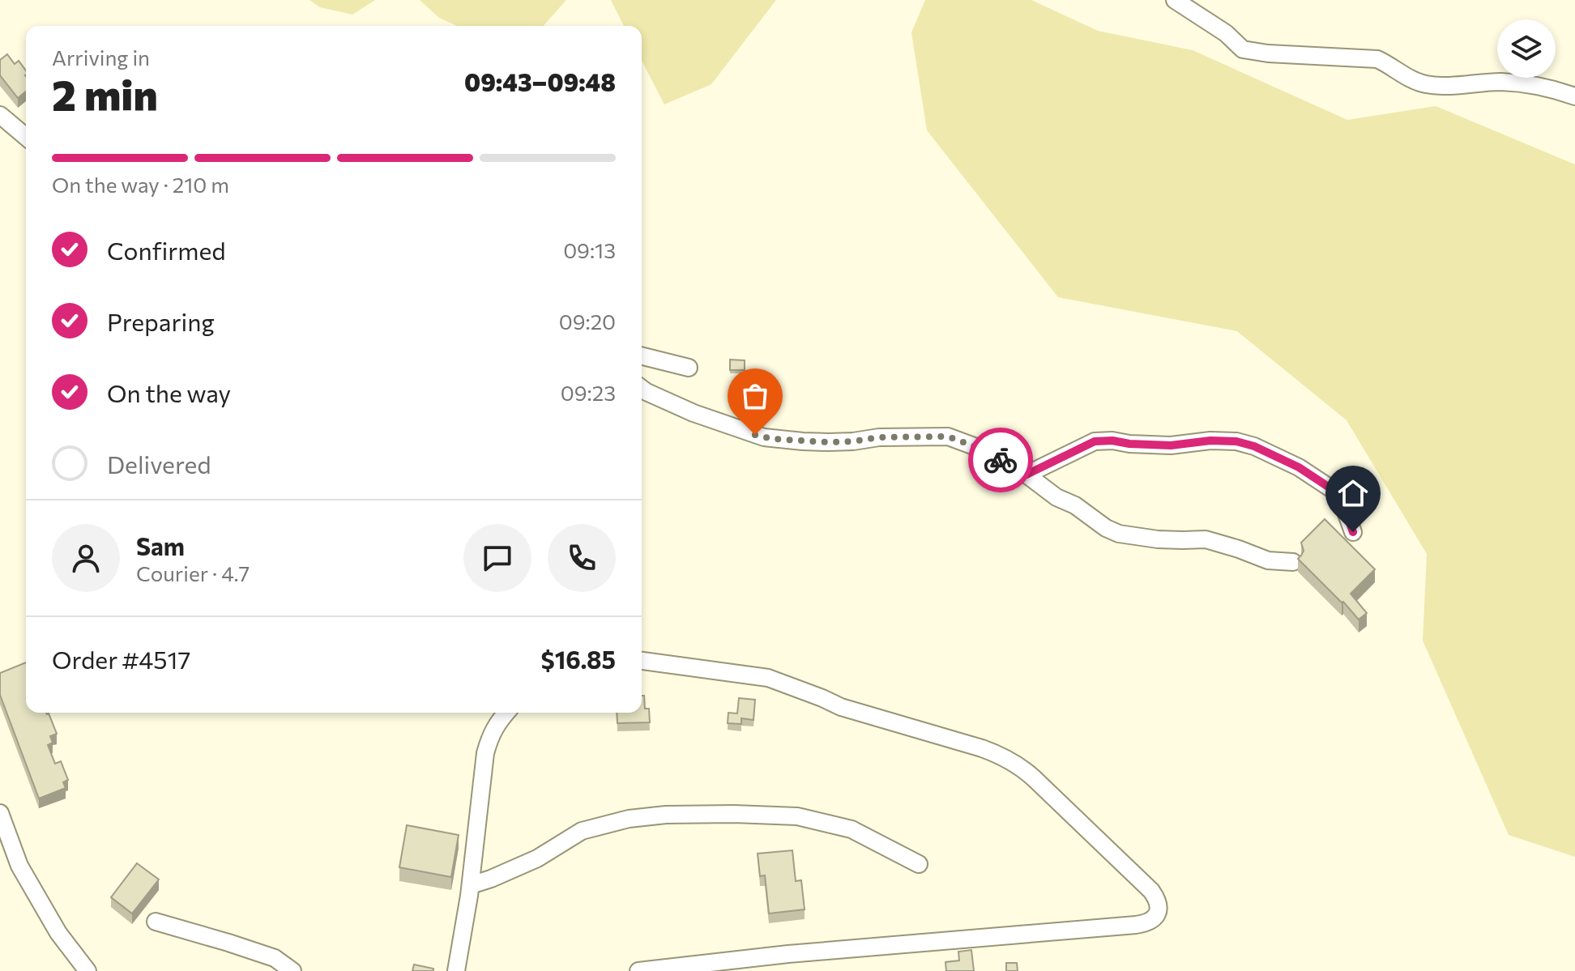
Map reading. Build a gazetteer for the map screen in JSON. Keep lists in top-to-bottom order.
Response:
{
  "page": {
    "heading": ["2 min", "Arriving in", "09:43–09:48"],
    "panel": [
      "Sam",
      "Courier · 4.7",
      "Order #4517",
      "$16.85"
    ],
    "bar": "On the way · 210 m",
    "list": [
      ["Confirmed", "09:13"],
      ["Preparing", "09:20"],
      ["On the way", "09:23"],
      "Delivered"
    ]
  }
}
